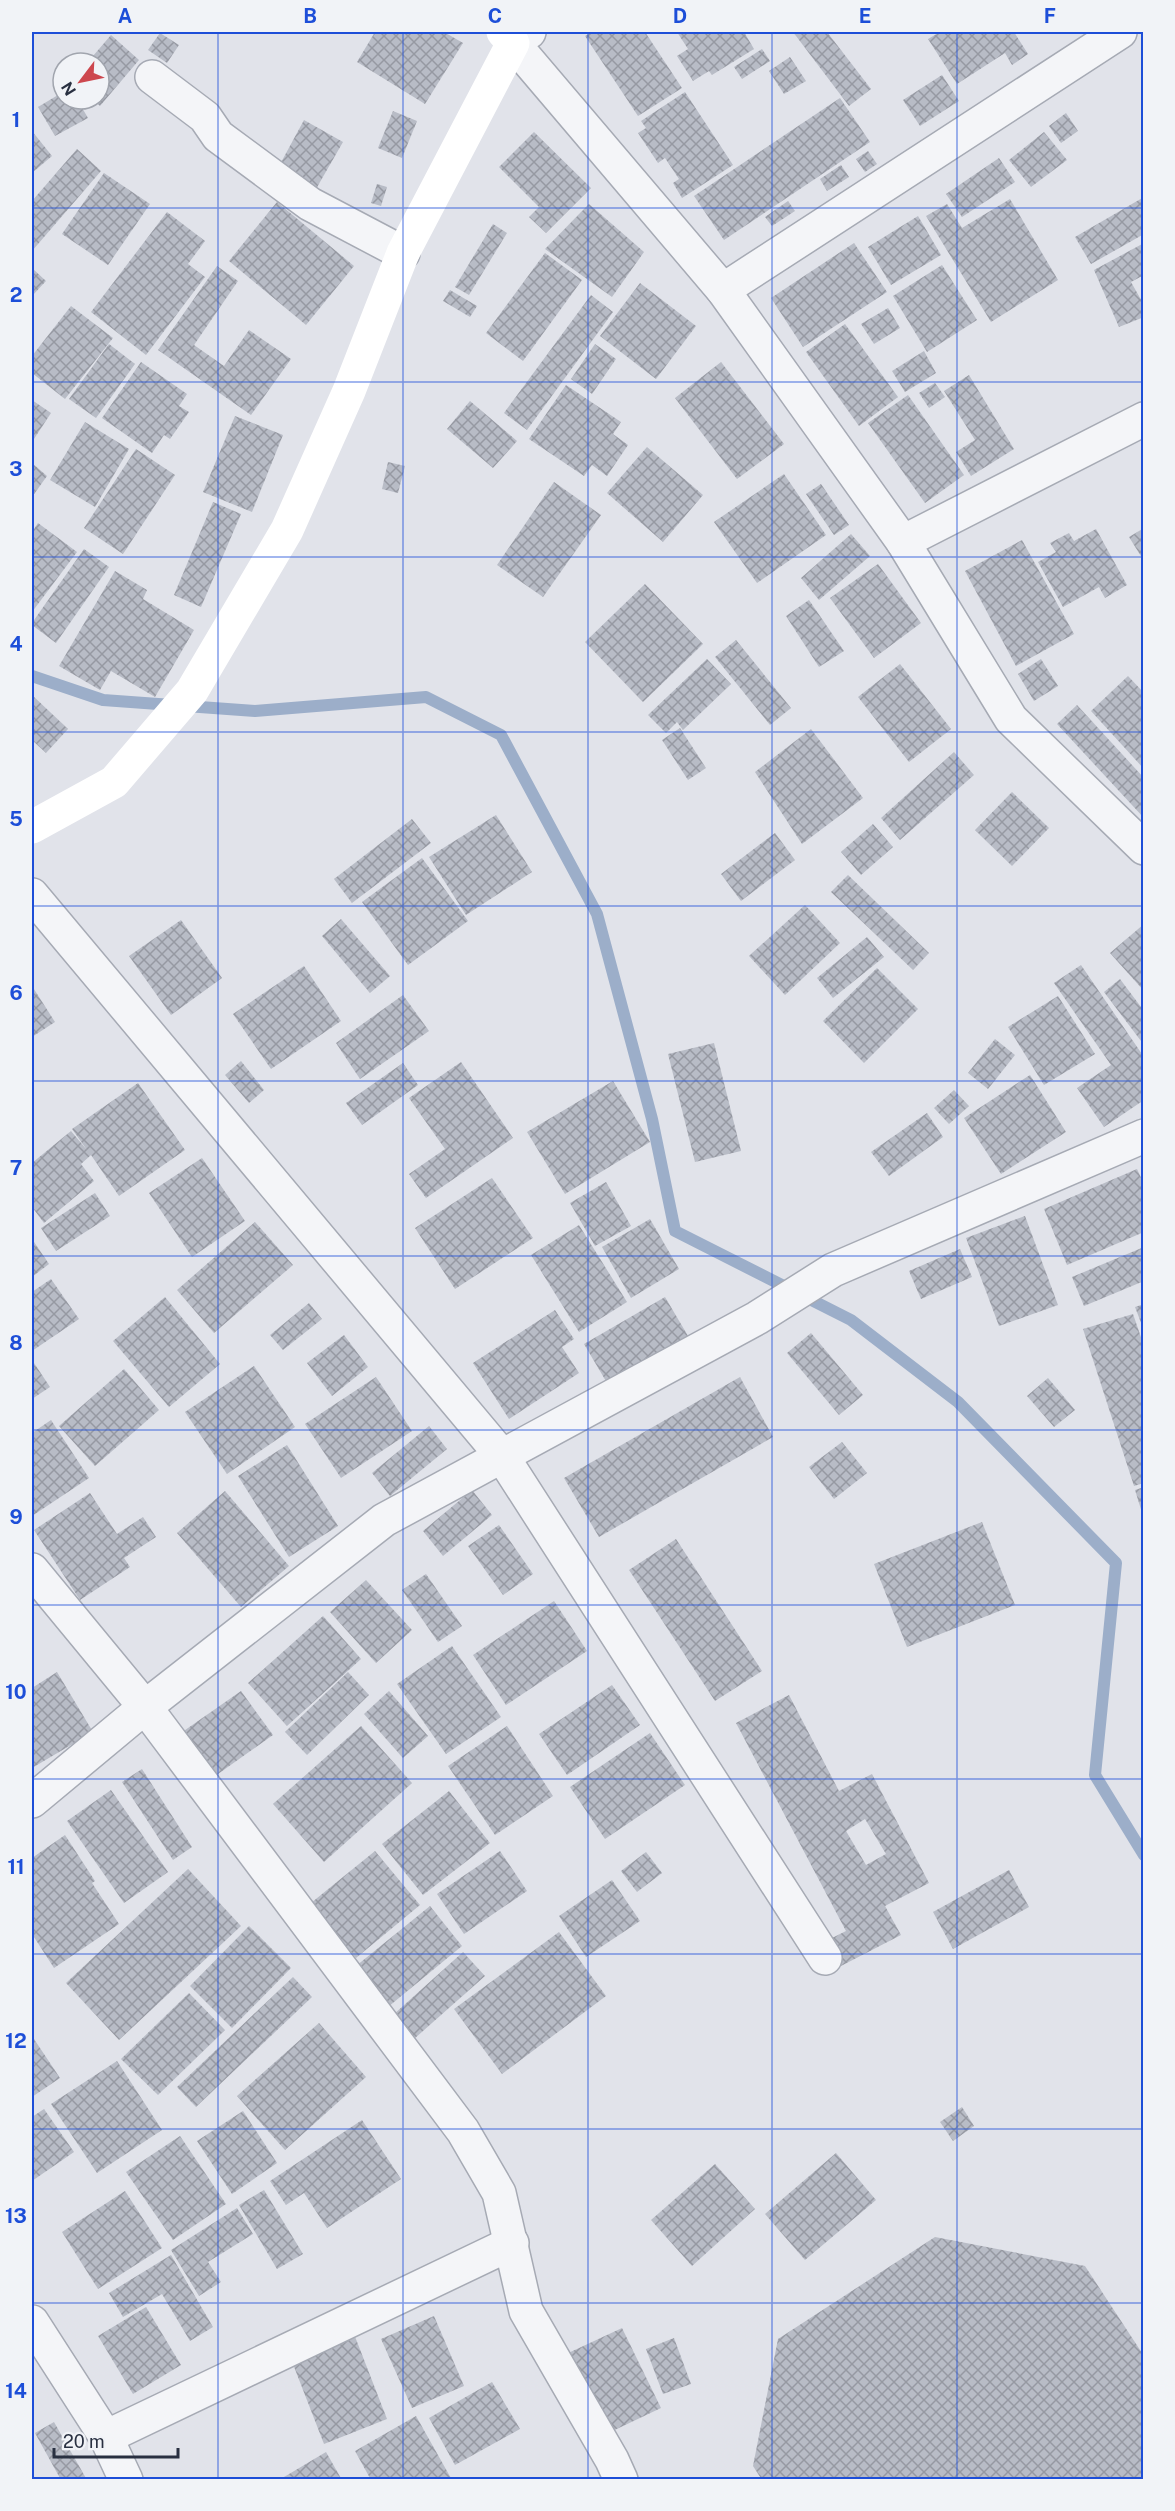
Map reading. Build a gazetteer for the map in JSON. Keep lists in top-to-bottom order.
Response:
{
  "scale_bar": "20 m",
  "north": "bottom left",
  "grid": {
    "columns": [
      "A",
      "B",
      "C",
      "D",
      "E",
      "F"
    ],
    "rows": [
      "1",
      "2",
      "3",
      "4",
      "5",
      "6",
      "7",
      "8",
      "9",
      "10",
      "11",
      "12",
      "13",
      "14"
    ]
  }
}
